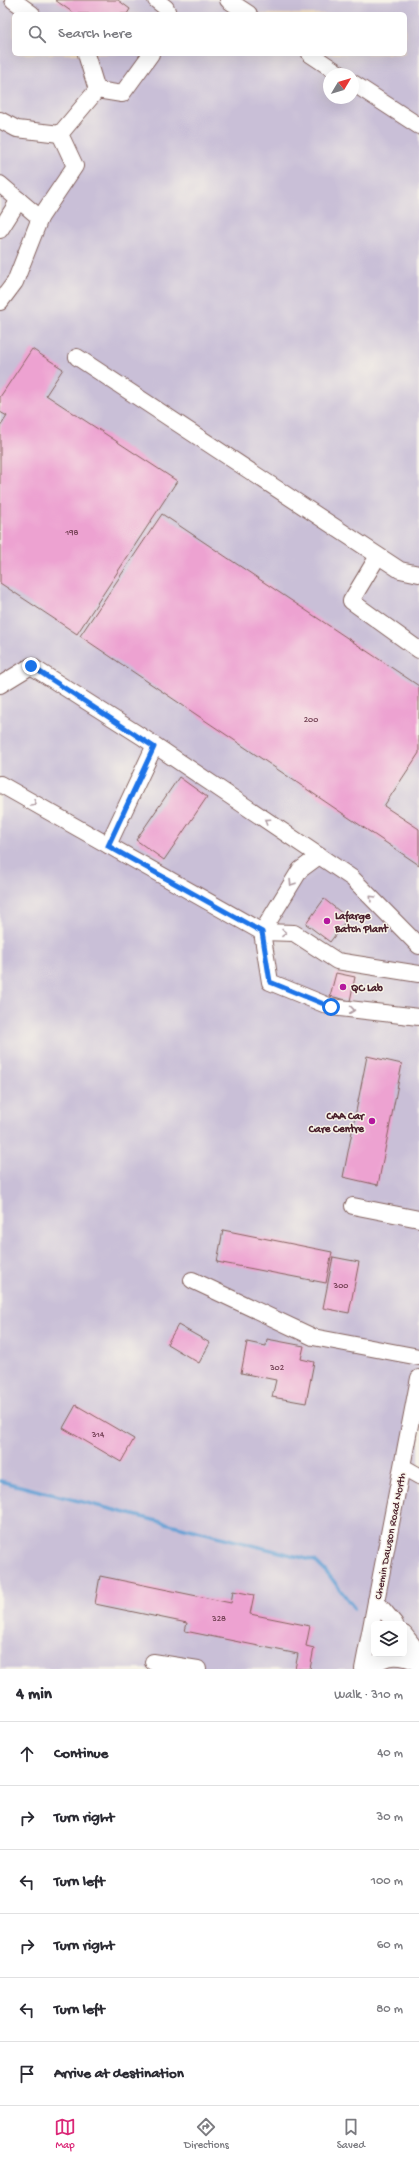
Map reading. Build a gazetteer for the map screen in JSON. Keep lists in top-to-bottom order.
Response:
{
  "streets": {
    "street": ["Chemin Dawson Road North"]
  },
  "places": ["Lafarge Batch Plant", "QC Lab", "CAA Car Care Centre"],
  "house_numbers": [
    "198",
    "200",
    "300",
    "302",
    "314",
    "328"
  ],
  "north": "top right",
  "page": {
    "search": "Search here",
    "heading": ["4 min", "Walk · 310 m"],
    "list": [
      ["Continue", "40 m"],
      ["Turn right", "30 m"],
      ["Turn left", "100 m"],
      ["Turn right", "60 m"],
      ["Turn left", "80 m"],
      "Arrive at destination"
    ],
    "nav": ["Map", "Directions", "Saved"]
  }
}
